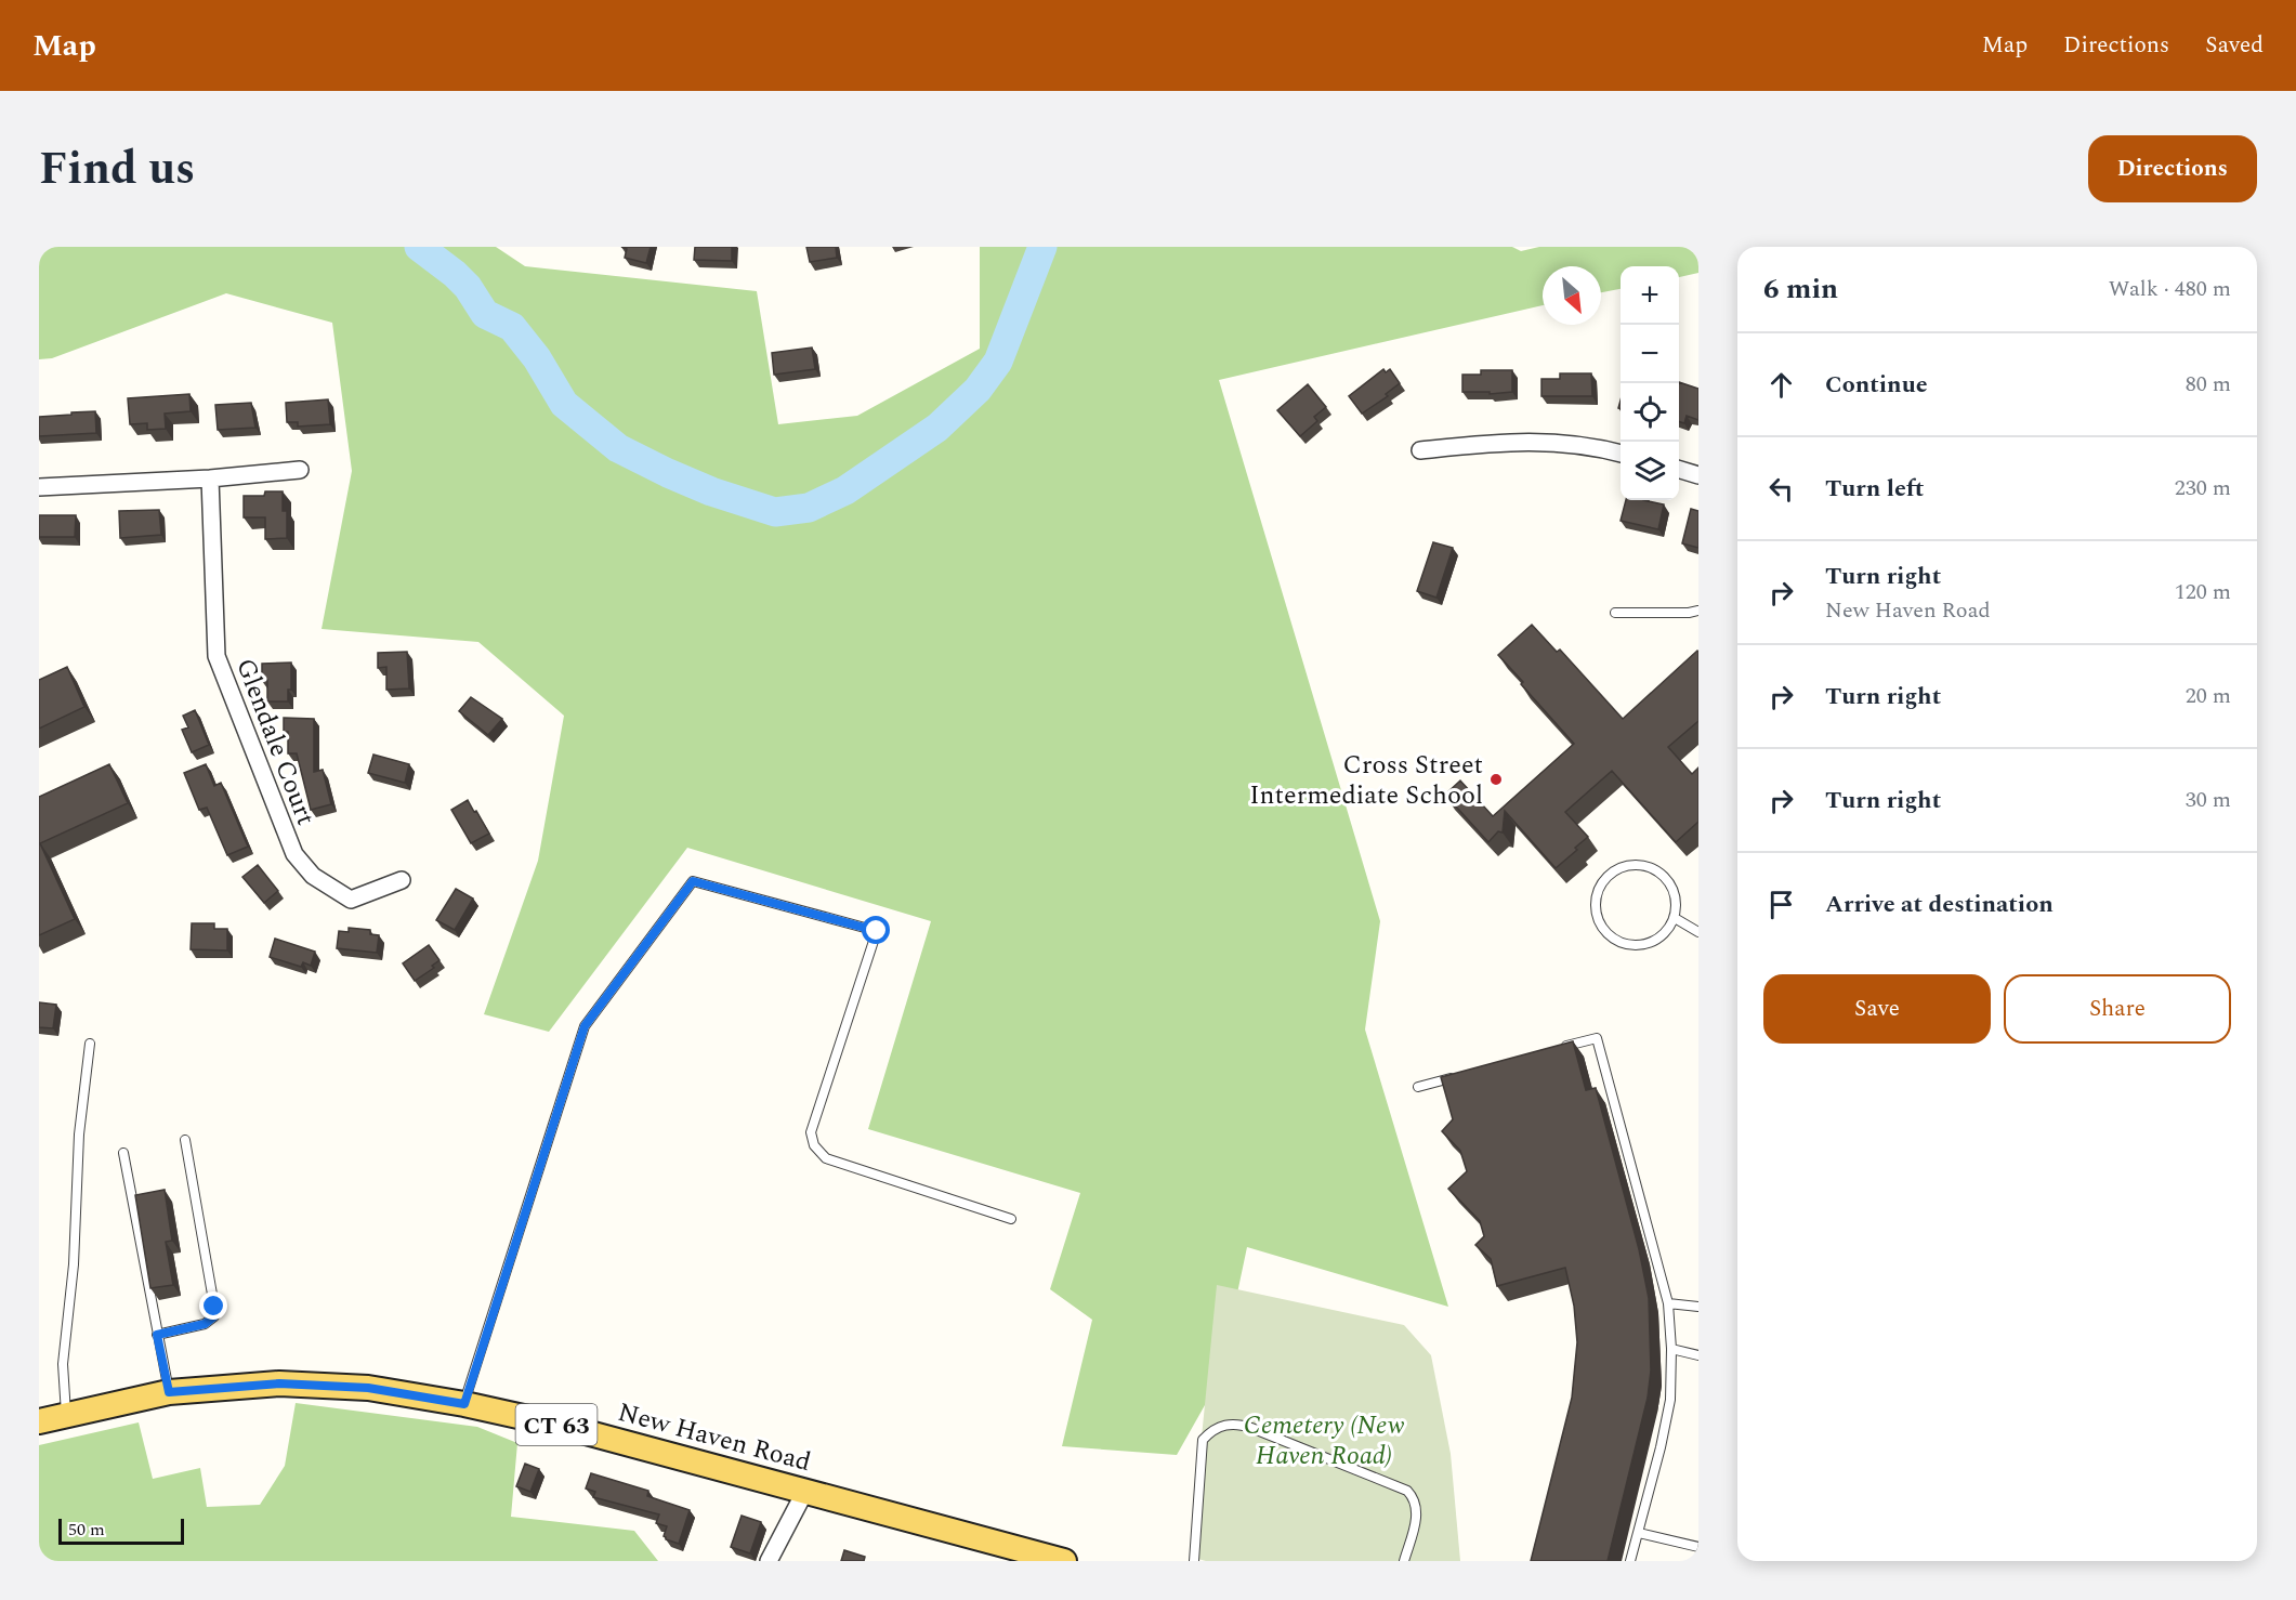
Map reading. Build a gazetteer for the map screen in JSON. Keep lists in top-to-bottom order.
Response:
{
  "streets": {
    "main road": ["CT 63", "New Haven Road"],
    "street": ["Glendale Court"]
  },
  "parks": ["Cemetery (New Haven Road)"],
  "places": ["Cross Street Intermediate School"],
  "scale_bar": "50 m",
  "north": "bottom right",
  "page": {
    "header": "Map",
    "nav": ["Map", "Directions", "Saved"],
    "title": "Find us",
    "buttons": [
      "Directions",
      ["Save", "Share"]
    ],
    "heading": ["6 min", "Walk · 480 m"],
    "map_buttons": ["+", "−"],
    "list": [
      ["Continue", "80 m"],
      ["Turn left", "230 m"],
      ["Turn right", "New Haven Road", "120 m"],
      ["Turn right", "20 m"],
      ["Turn right", "30 m"],
      "Arrive at destination"
    ],
    "scale": "50 m"
  }
}
